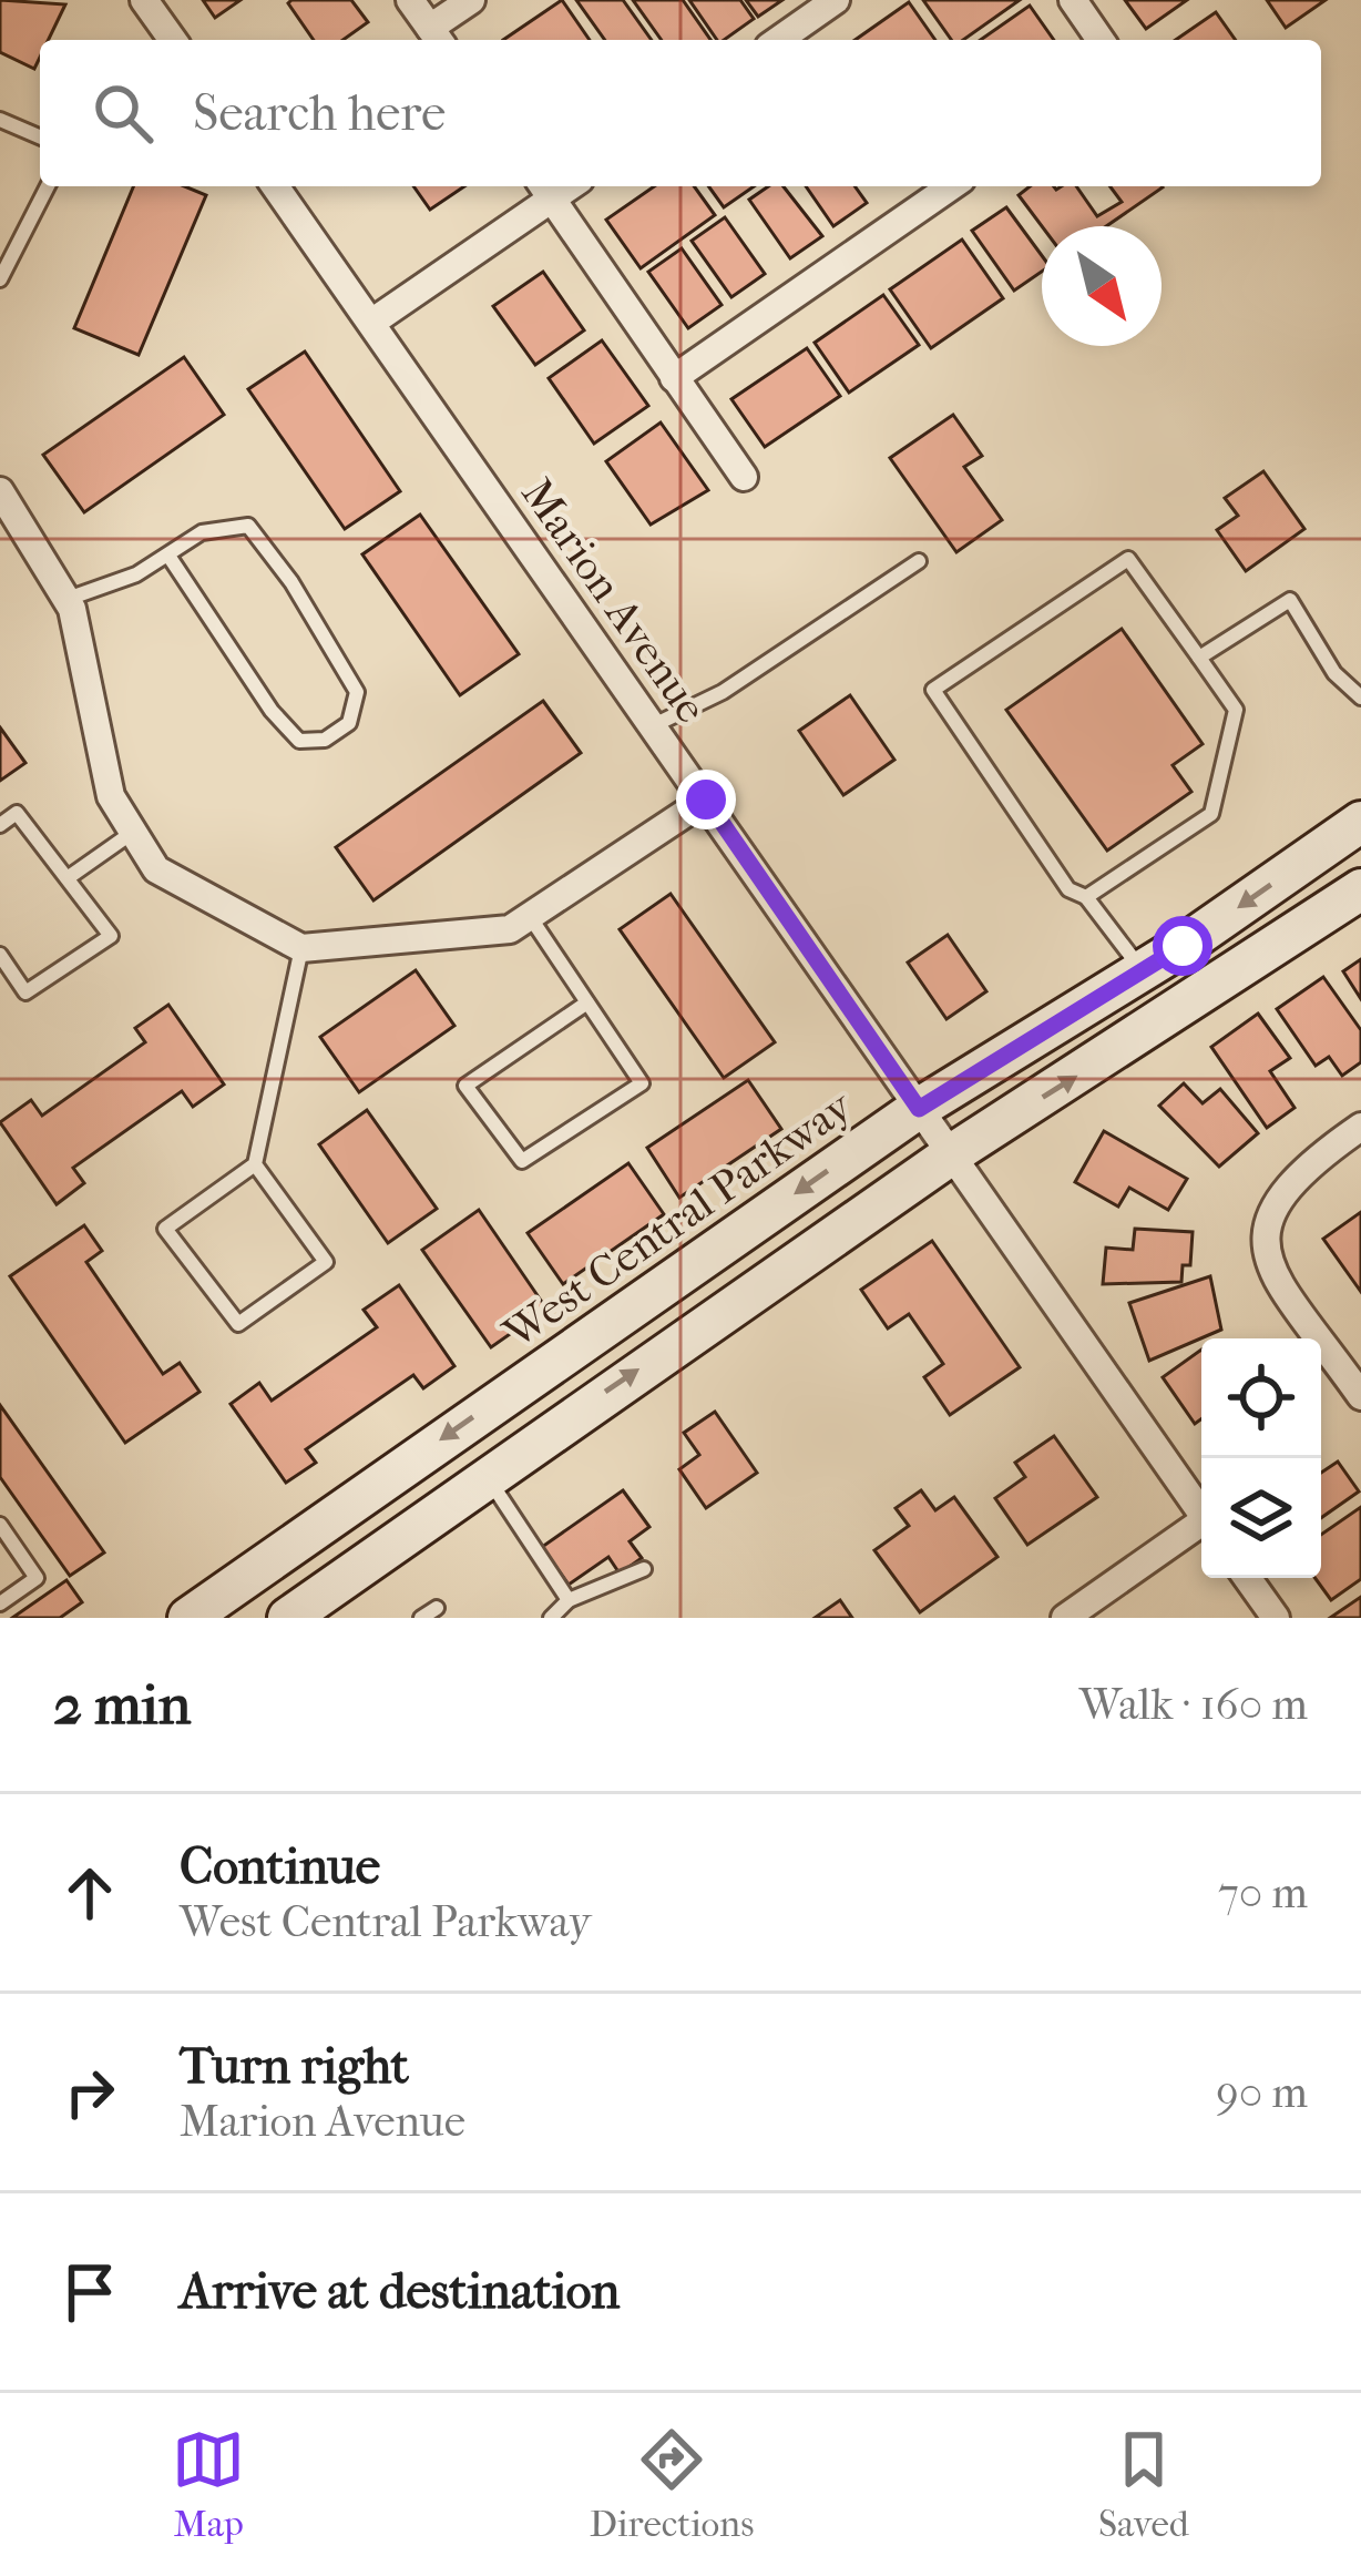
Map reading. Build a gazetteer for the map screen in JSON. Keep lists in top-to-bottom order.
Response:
{
  "streets": {
    "main road": ["West Central Parkway"],
    "street": ["Marion Avenue"]
  },
  "crossings": [
    ["Marion Avenue", "West Central Parkway"]
  ],
  "north": "bottom right",
  "page": {
    "search": "Search here",
    "heading": ["2 min", "Walk · 160 m"],
    "list": [
      ["Continue", "West Central Parkway", "70 m"],
      ["Turn right", "Marion Avenue", "90 m"],
      "Arrive at destination"
    ],
    "nav": ["Map", "Directions", "Saved"]
  }
}
